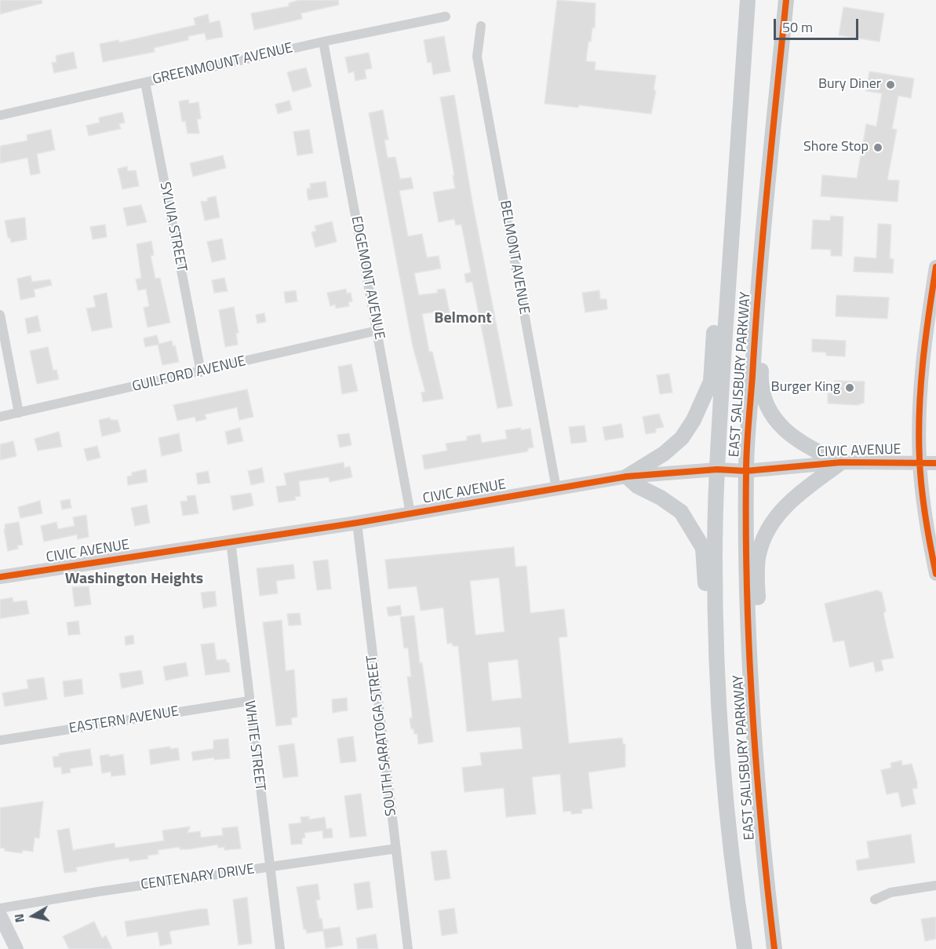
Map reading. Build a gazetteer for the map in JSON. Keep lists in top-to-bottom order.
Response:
{
  "streets": {
    "main road": ["EAST SALISBURY PARKWAY"],
    "street": [
      "GREENMOUNT AVENUE",
      "SYLVIA STREET",
      "BELMONT AVENUE",
      "EDGEMONT AVENUE",
      "GUILFORD AVENUE",
      "CIVIC AVENUE",
      "EASTERN AVENUE",
      "SOUTH SARATOGA STREET",
      "WHITE STREET",
      "CENTENARY DRIVE"
    ]
  },
  "crossings": [
    ["GREENMOUNT AVENUE", "SYLVIA STREET"],
    ["GREENMOUNT AVENUE", "EDGEMONT AVENUE"],
    ["SYLVIA STREET", "GUILFORD AVENUE"],
    ["BELMONT AVENUE", "CIVIC AVENUE"],
    ["EDGEMONT AVENUE", "GUILFORD AVENUE"],
    ["EDGEMONT AVENUE", "CIVIC AVENUE"],
    ["EAST SALISBURY PARKWAY", "CIVIC AVENUE"],
    ["CIVIC AVENUE", "SOUTH SARATOGA STREET"],
    ["CIVIC AVENUE", "WHITE STREET"],
    ["EASTERN AVENUE", "WHITE STREET"],
    ["SOUTH SARATOGA STREET", "CENTENARY DRIVE"],
    ["WHITE STREET", "CENTENARY DRIVE"]
  ],
  "districts": ["Belmont", "Washington Heights"],
  "places": ["Bury Diner", "Shore Stop", "Burger King"],
  "scale_bar": "50 m",
  "north": "left"
}
